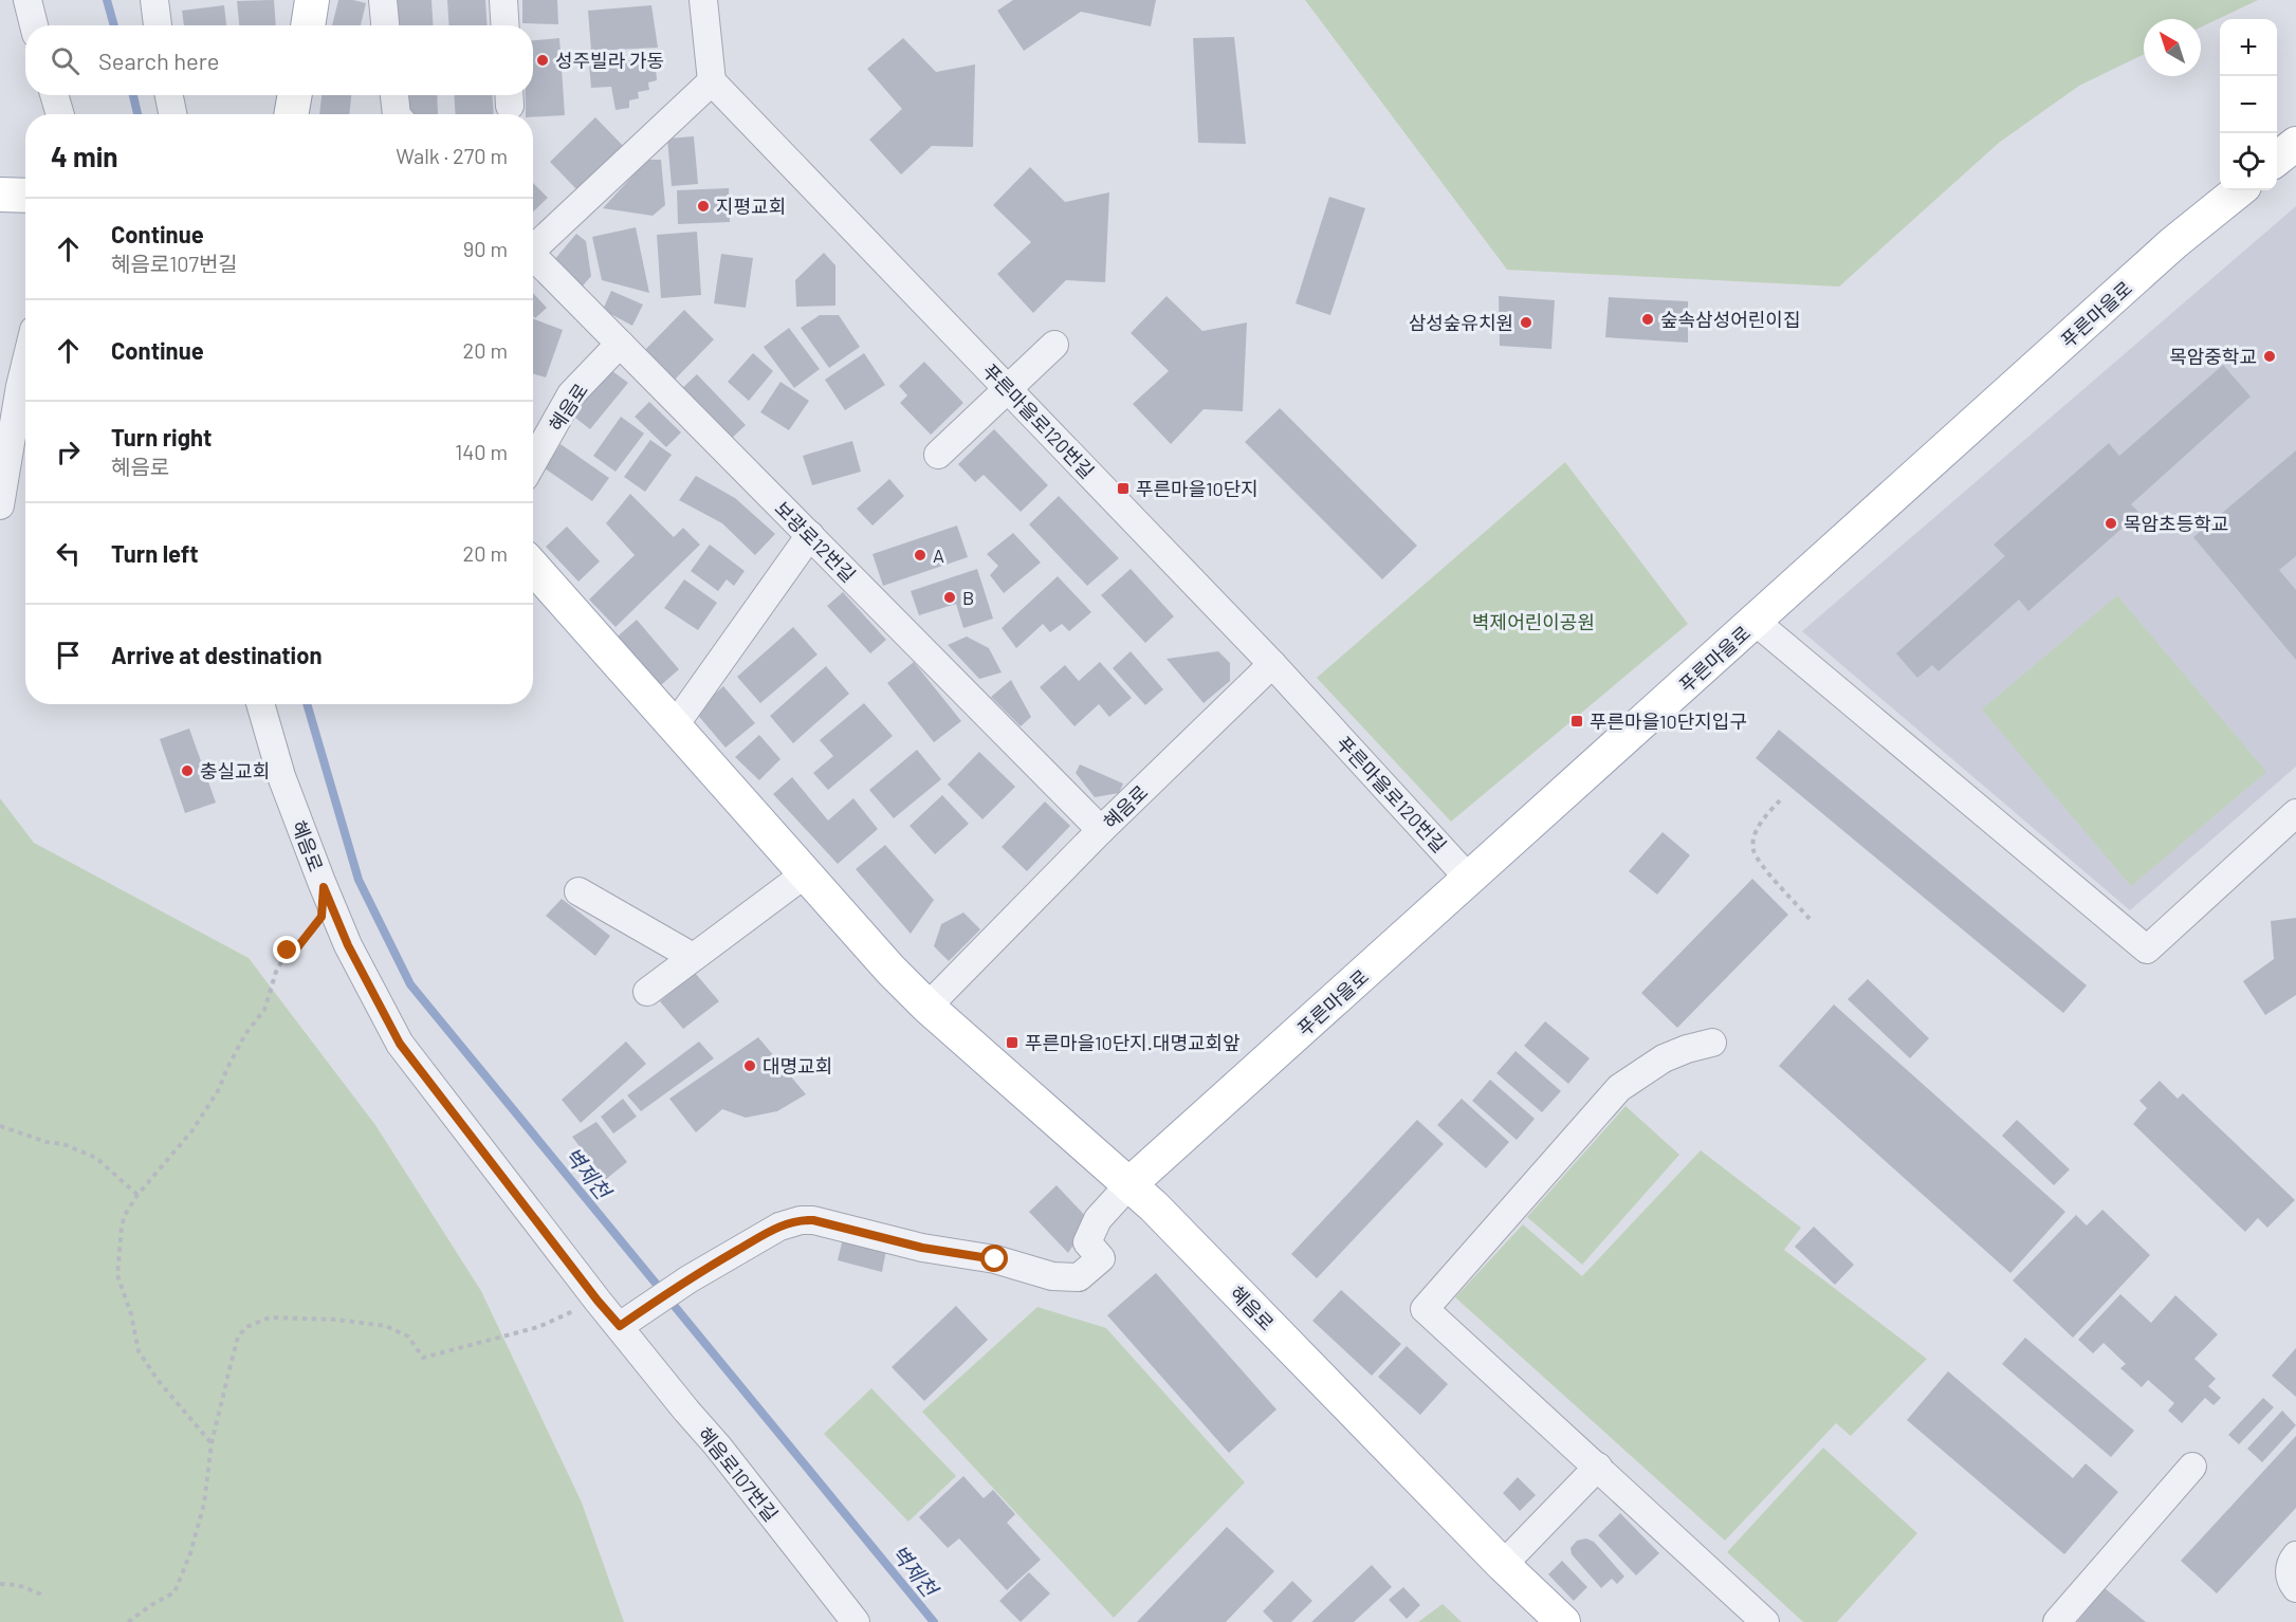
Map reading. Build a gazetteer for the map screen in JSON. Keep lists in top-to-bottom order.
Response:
{
  "streets": {
    "main road": ["푸른마을로", "혜음로"],
    "street": ["푸른마을로120번길", "보광로12번길", "혜음로107번길"]
  },
  "crossings": [
    ["푸른마을로", "혜음로"],
    ["푸른마을로", "푸른마을로120번길"],
    ["혜음로", "푸른마을로120번길"],
    ["혜음로", "보광로12번길"],
    ["혜음로", "혜음로107번길"],
    ["푸른마을로120번길", "보광로12번길"]
  ],
  "water": ["벽제천"],
  "parks": ["벽제어린이공원"],
  "places": {
    "other": [
      "성주빌라 가동",
      "지평교회",
      "숲속삼성어린이집",
      "삼성숲유치원",
      "목암중학교",
      "목암초등학교",
      "A",
      "B",
      "충실교회",
      "대명교회"
    ],
    "transit": ["푸른마을10단지", "푸른마을10단지입구", "푸른마을10단지.대명교회앞"]
  },
  "north": "top left",
  "page": {
    "map_buttons": ["+", "−"],
    "search": "Search here",
    "heading": ["4 min", "Walk · 270 m"],
    "list": [
      ["Continue", "혜음로107번길", "90 m"],
      ["Continue", "20 m"],
      ["Turn right", "혜음로", "140 m"],
      ["Turn left", "20 m"],
      "Arrive at destination"
    ]
  }
}
